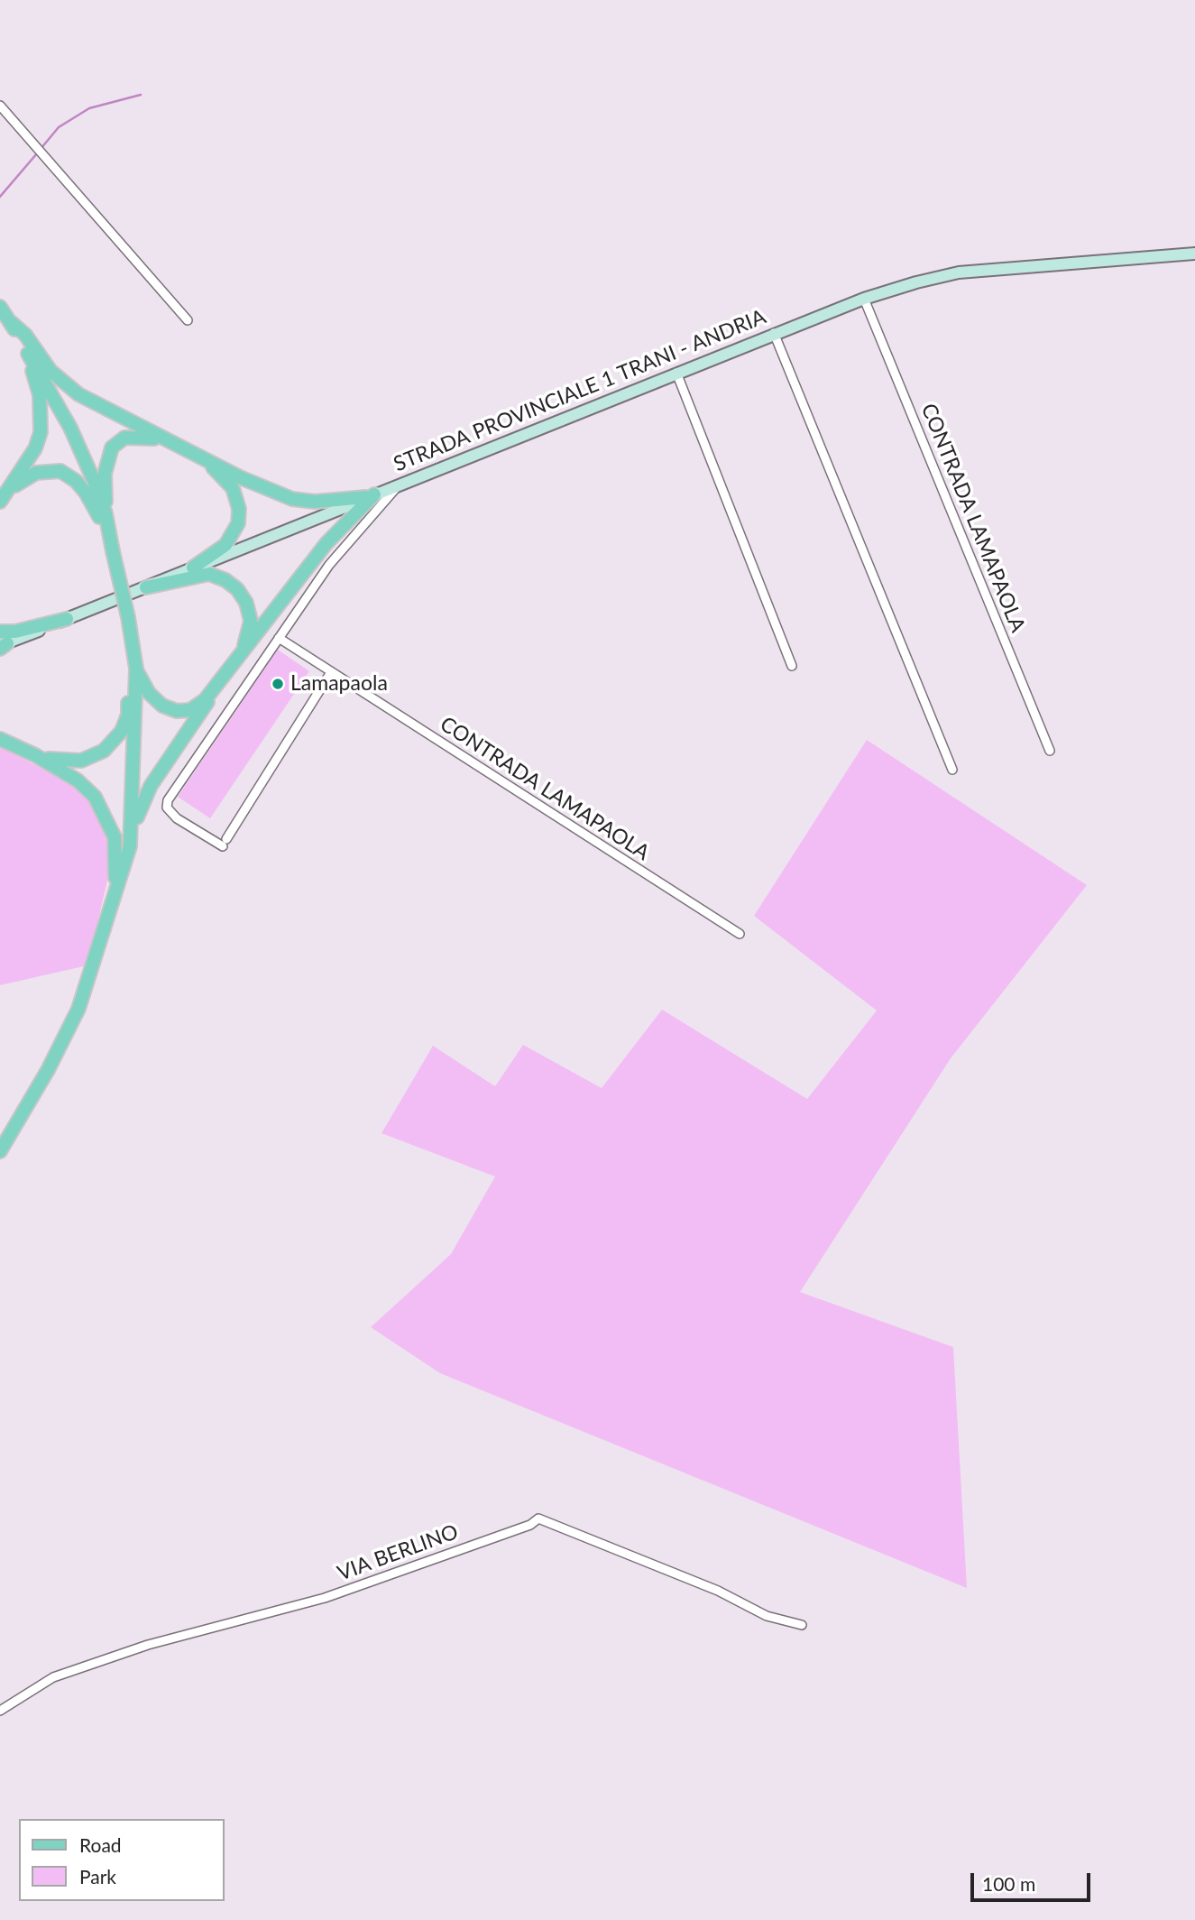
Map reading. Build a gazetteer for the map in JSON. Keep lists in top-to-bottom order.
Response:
{
  "streets": {
    "main road": ["STRADA PROVINCIALE 1 TRANI - ANDRIA"],
    "street": ["CONTRADA LAMAPAOLA", "VIA BERLINO"]
  },
  "crossings": [
    ["STRADA PROVINCIALE 1 TRANI - ANDRIA", "CONTRADA LAMAPAOLA"]
  ],
  "places": ["Lamapaola"],
  "legend": ["Road", "Park"],
  "scale_bar": "100 m"
}
